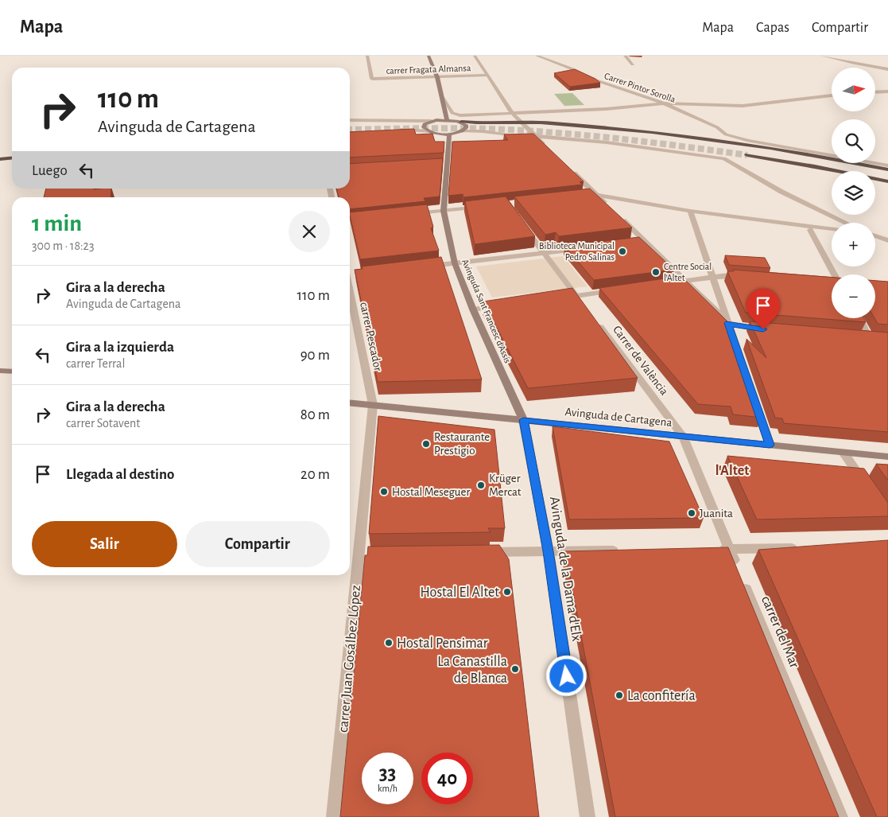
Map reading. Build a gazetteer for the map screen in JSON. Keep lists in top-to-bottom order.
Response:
{
  "streets": {
    "main road": ["Avinguda Sant Francesc d’Assís", "Avinguda de Cartagena"],
    "street": [
      "carrer Fragata Almansa",
      "Carrer Pintor Sorolla",
      "carrer Pescador",
      "Carrer de València",
      "Avinguda de la Dama d'Elx",
      "carrer del Mar",
      "carrer Juan Gosálbez López"
    ]
  },
  "crossings": [
    ["Avinguda Sant Francesc d’Assís", "Avinguda de Cartagena"],
    ["Avinguda Sant Francesc d’Assís", "Avinguda de la Dama d'Elx"],
    ["carrer Pescador", "Avinguda de Cartagena"],
    ["carrer Pescador", "carrer Juan Gosálbez López"],
    ["Carrer de València", "Avinguda de Cartagena"],
    ["Carrer de València", "carrer del Mar"],
    ["Avinguda de Cartagena", "Avinguda de la Dama d'Elx"],
    ["Avinguda de Cartagena", "carrer del Mar"],
    ["Avinguda de Cartagena", "carrer Juan Gosálbez López"]
  ],
  "districts": ["l'Altet"],
  "places": [
    "Biblioteca Municipal Pedro Salinas",
    "Centre Social l'Altet",
    "Restaurante Prestigio",
    "Krüger Mercat",
    "Hostal Meseguer",
    "Juanita",
    "Hostal El Altet",
    "Hostal Pensimar",
    "La Canastilla de Blanca",
    "La confitería"
  ],
  "north": "right",
  "page": {
    "header": "Mapa",
    "nav": ["Mapa", "Capas", "Compartir"],
    "map_buttons": ["+", "−"],
    "turn": ["110 m", "Avinguda de Cartagena"],
    "then": "Luego",
    "heading": ["1 min", "300 m · 18:23"],
    "list": [
      {
        "name": "Gira a la derecha",
        "note": "Avinguda de Cartagena",
        "value": "110 m"
      },
      {
        "name": "Gira a la izquierda",
        "note": "carrer Terral",
        "value": "90 m"
      },
      {
        "name": "Gira a la derecha",
        "note": "carrer Sotavent",
        "value": "80 m"
      },
      {
        "name": "Llegada al destino",
        "value": "20 m"
      }
    ],
    "buttons": ["Salir", "Compartir"],
    "speed": "33 km/h",
    "limit": "40"
  }
}
